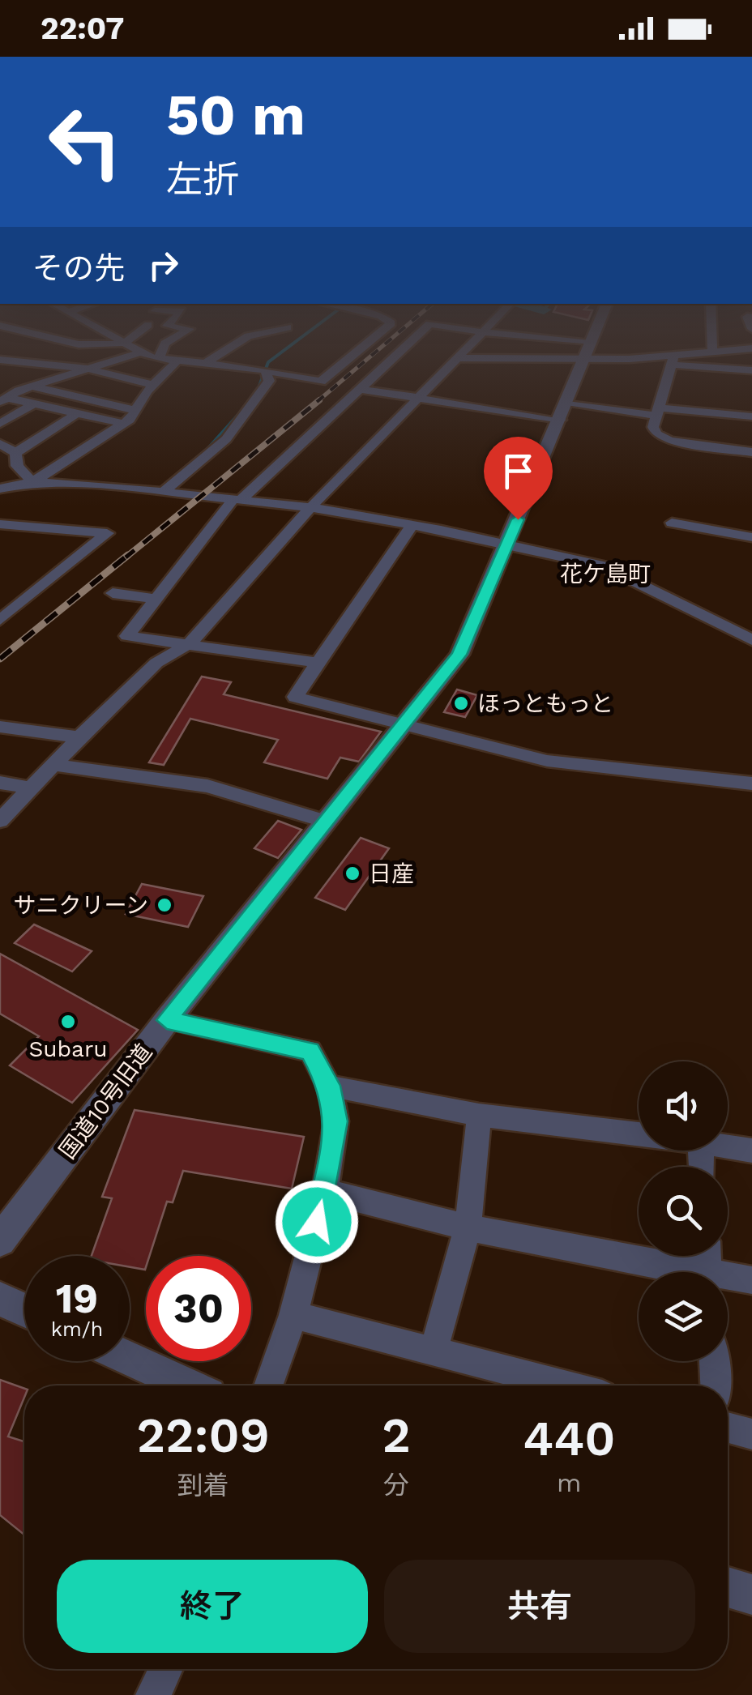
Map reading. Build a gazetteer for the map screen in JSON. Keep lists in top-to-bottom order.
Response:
{
  "streets": {
    "street": ["国道10号旧道"]
  },
  "districts": ["花ケ島町"],
  "places": [
    "ほっともっと",
    "日産",
    "サニクリーン",
    "Subaru"
  ],
  "page": {
    "status": "22:07",
    "turn": ["50 m", "左折"],
    "then": "その先",
    "speed": "19 km/h",
    "limit": "30",
    "eta": [
      "22:09",
      "到着",
      "2",
      "分",
      "440",
      "m"
    ],
    "buttons": ["終了", "共有"]
  }
}
